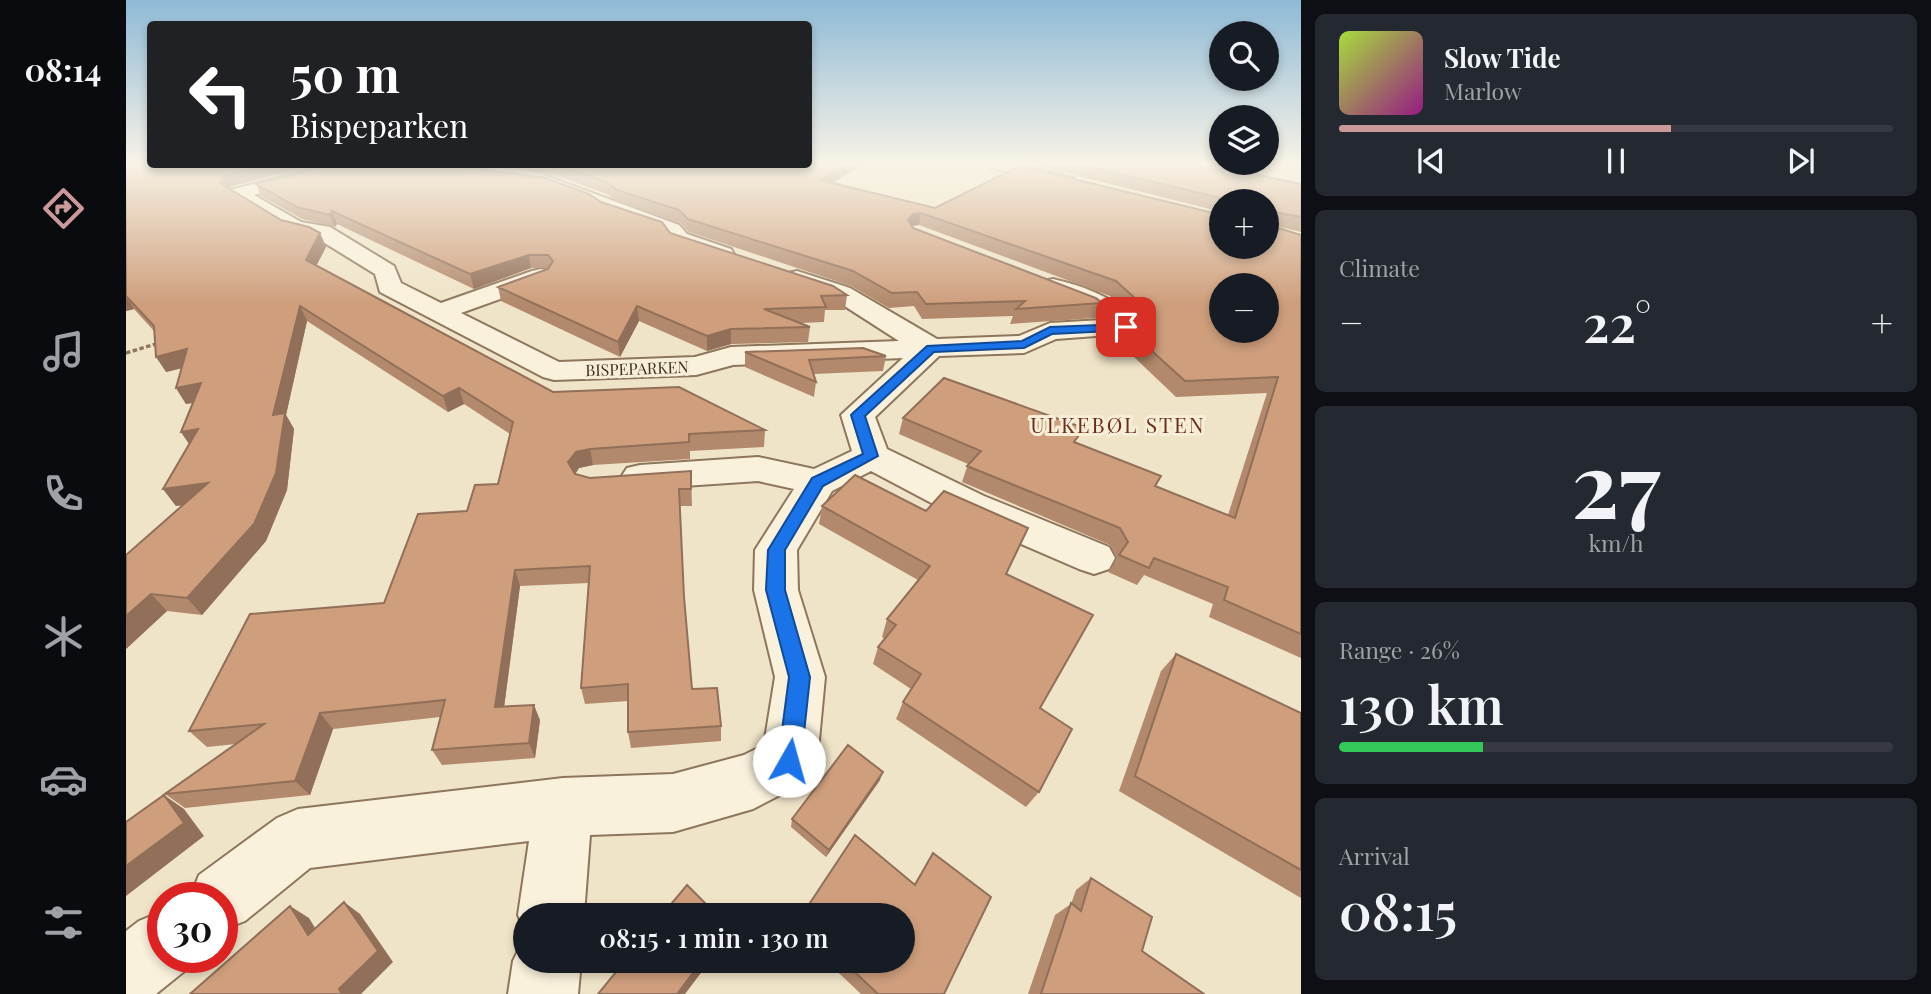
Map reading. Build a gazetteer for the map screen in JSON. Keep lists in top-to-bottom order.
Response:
{
  "streets": {
    "street": ["BISPEPARKEN"]
  },
  "districts": ["ULKEBØL STEN"],
  "page": {
    "tabs": "08:14",
    "map_buttons": ["+", "−"],
    "turn": ["50 m", "Bispeparken"],
    "song": ["Slow Tide", "Marlow"],
    "tile": [
      "Climate",
      ["27", "km/h"],
      ["Range · 26%", "130 km"],
      ["Arrival", "08:15"]
    ],
    "heat": ["−", "22°", "+"],
    "limit": "30",
    "trip": "08:15 · 1 min · 130 m"
  }
}
